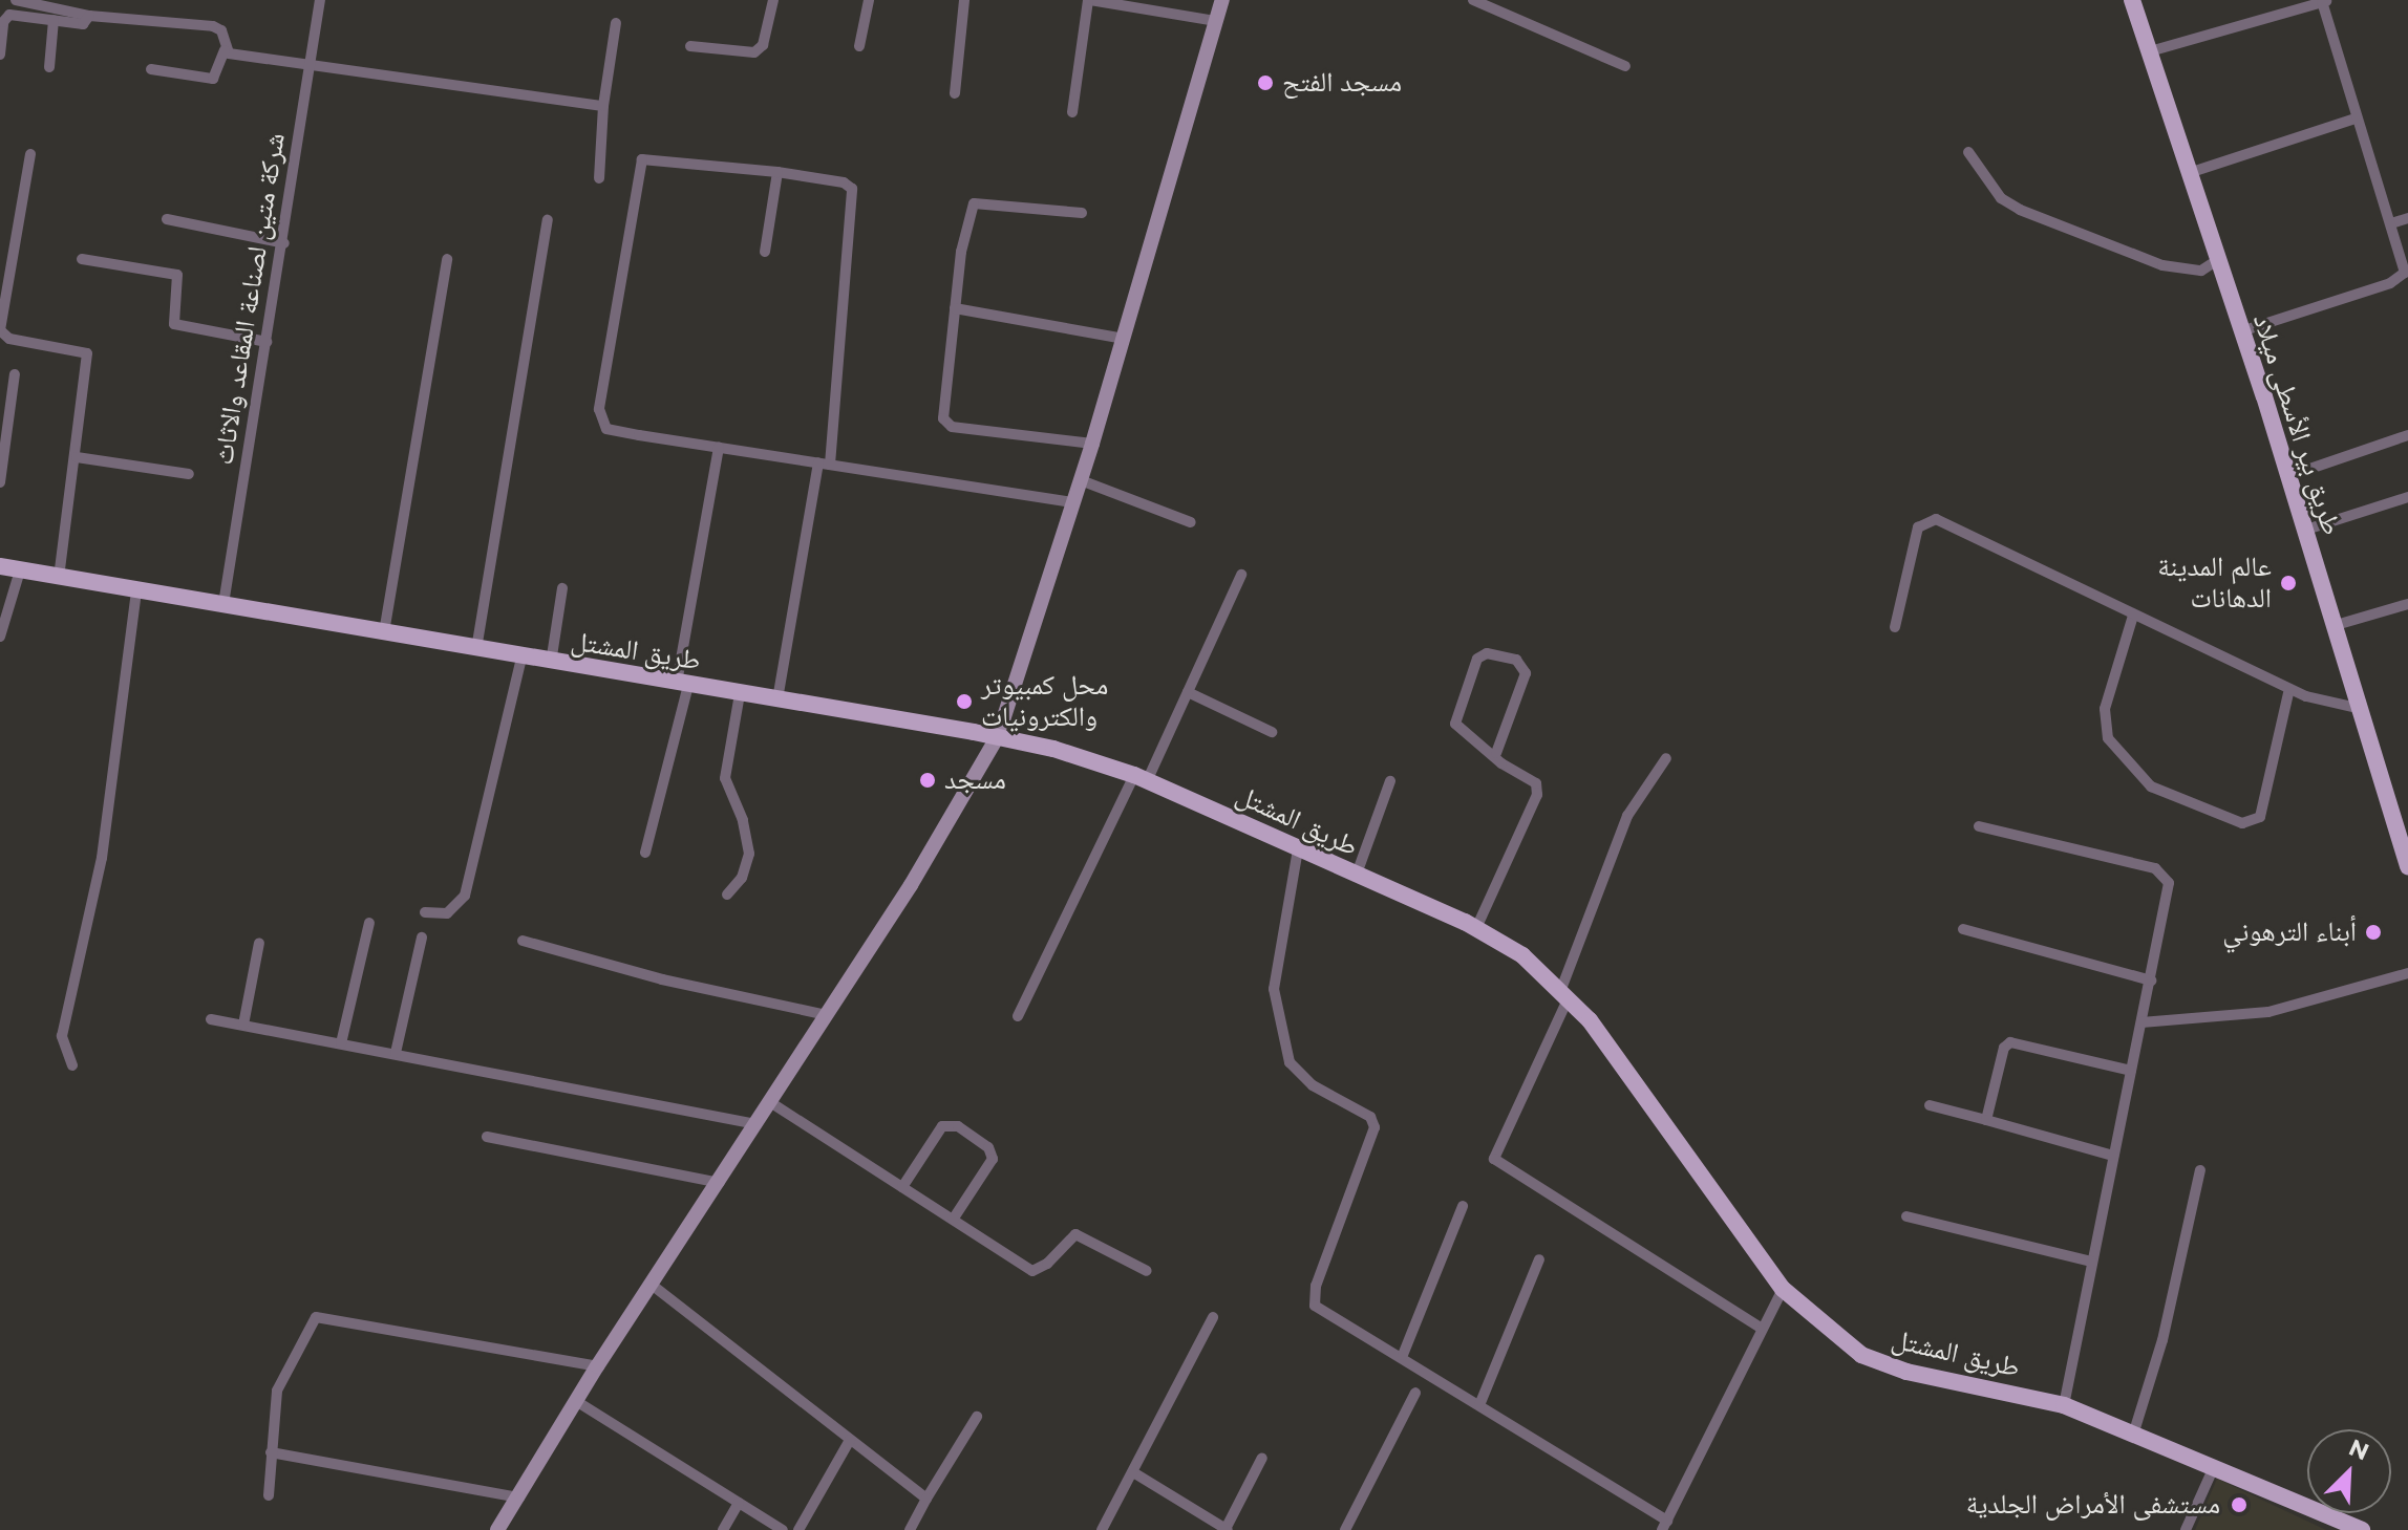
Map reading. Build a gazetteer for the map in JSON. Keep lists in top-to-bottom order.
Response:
{
  "streets": {
    "main road": ["طريق بير الأسطى ميلاد", "طريق المشتل"],
    "street": ["شركة متين لصناعة المقاعد والاثاث"]
  },
  "crossings": [
    ["شركة متين لصناعة المقاعد والاثاث", "طريق المشتل"]
  ],
  "places": [
    "مسجد الفتح",
    "عالم المدينة الدهانات",
    "محل كمبيوتر والكترونيات",
    "مسجد",
    "أبناء الترهوني",
    "مستشفى الأمراض الجلدية"
  ],
  "north": "top right"
}
